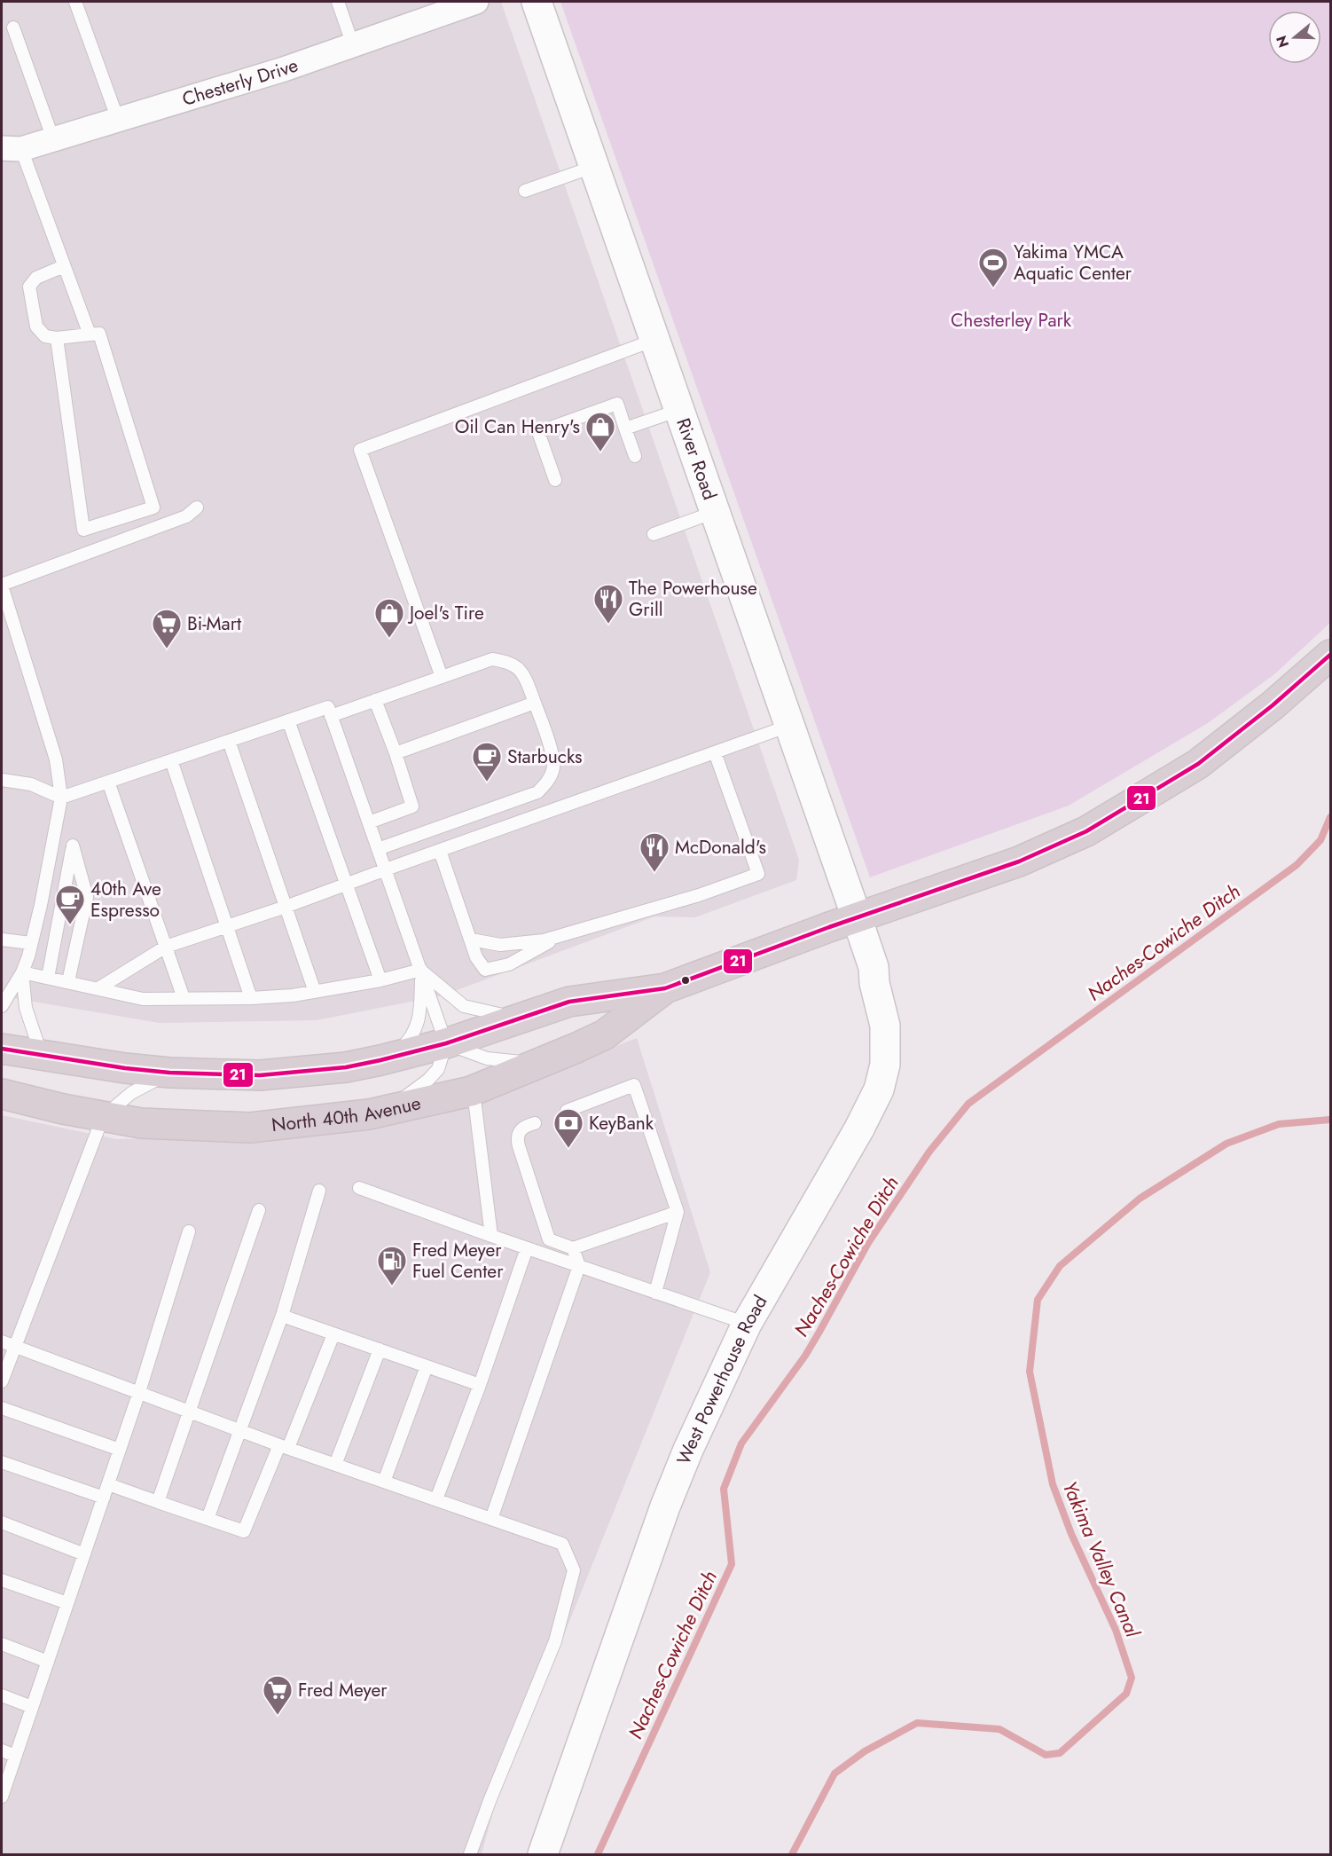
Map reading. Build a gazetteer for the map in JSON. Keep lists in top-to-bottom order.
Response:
{
  "streets": {
    "main road": ["River Road", "North 40th Avenue", "West Powerhouse Road"],
    "street": ["Chesterly Drive"]
  },
  "crossings": [
    ["River Road", "North 40th Avenue"],
    ["River Road", "West Powerhouse Road"],
    ["North 40th Avenue", "West Powerhouse Road"]
  ],
  "water": ["Naches-Cowiche Ditch", "Yakima Valley Canal"],
  "parks": ["Chesterley Park"],
  "places": {
    "sports": ["Yakima YMCA Aquatic Center"],
    "shop": ["Oil Can Henry's", "Joel's Tire"],
    "restaurant": ["The Powerhouse Grill", "McDonald's"],
    "supermarket": ["Bi-Mart", "Fred Meyer"],
    "cafe": ["Starbucks", "40th Ave Espresso"],
    "bank": ["KeyBank"],
    "fuel station": ["Fred Meyer Fuel Center"]
  },
  "lines": ["transit line 21"],
  "north": "left"
}
